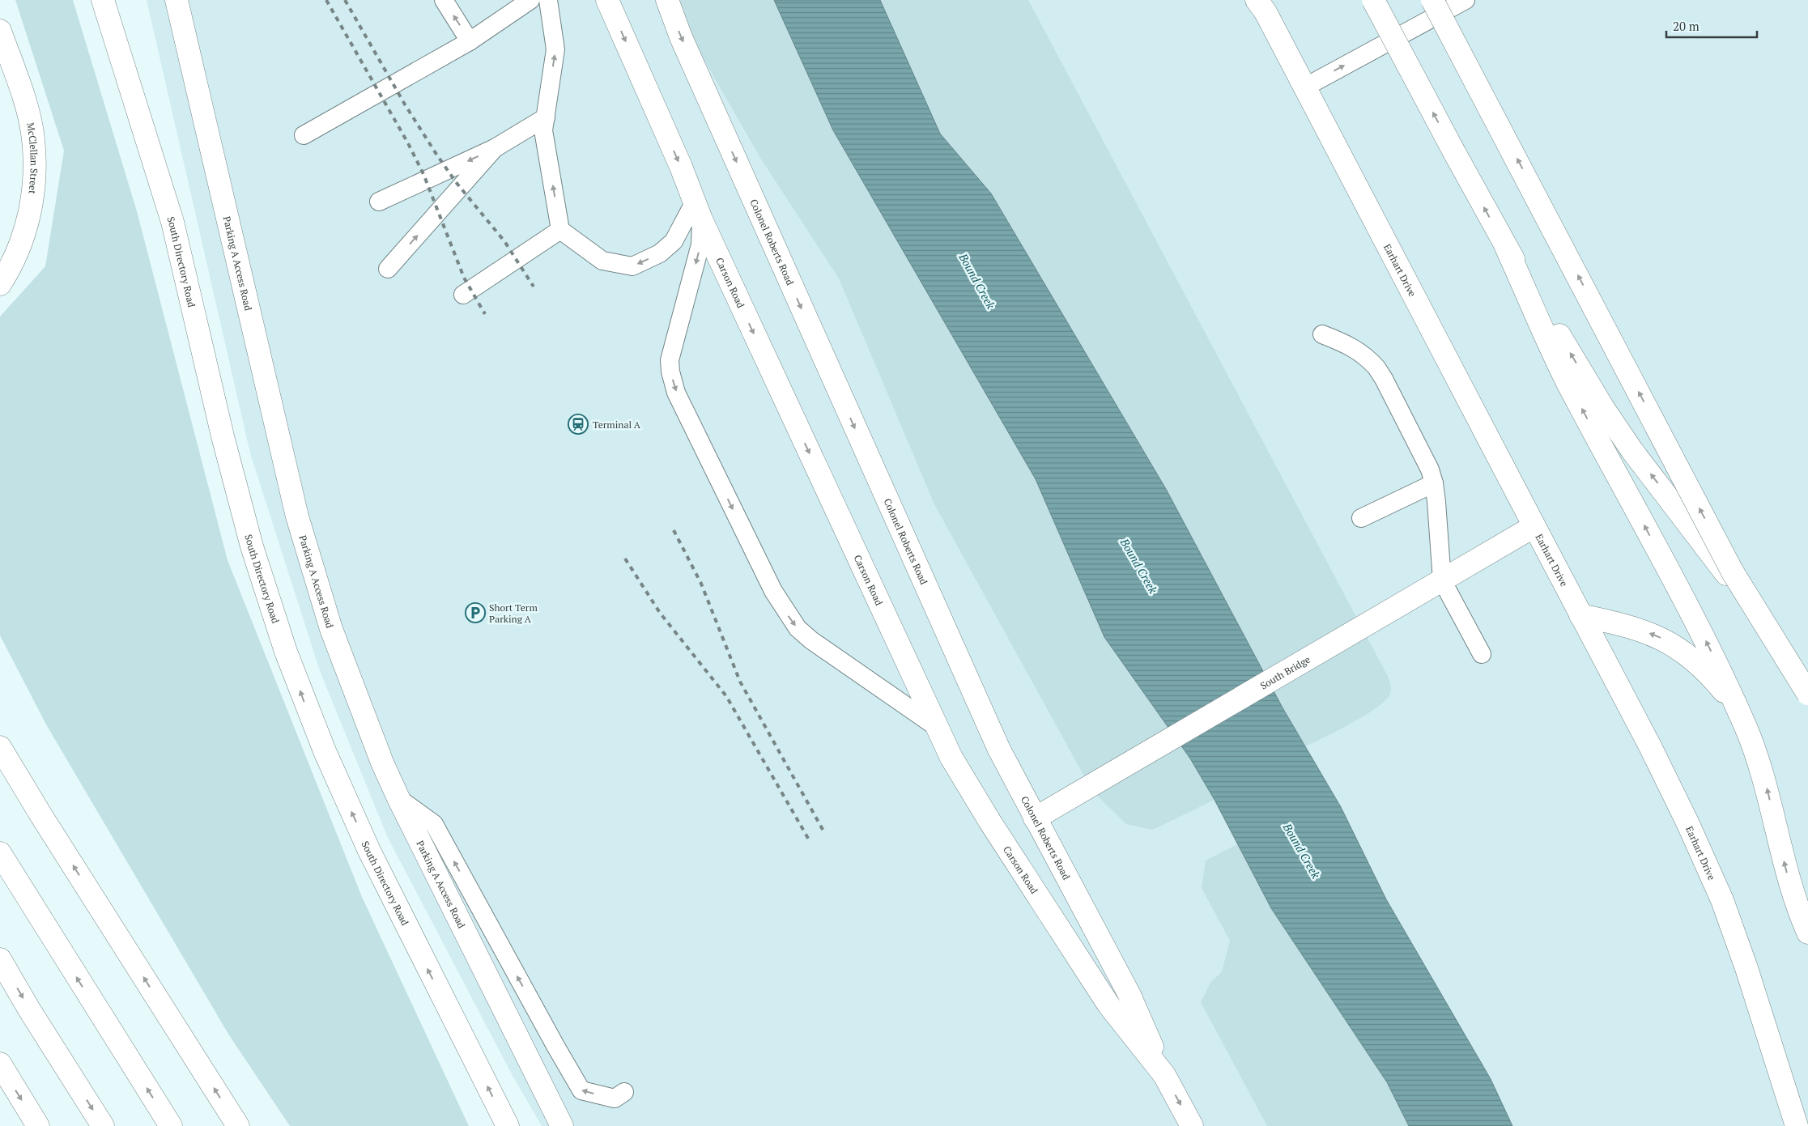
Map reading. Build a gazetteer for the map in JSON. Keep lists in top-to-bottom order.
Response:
{
  "streets": {
    "main road": [
      "McClellan Street",
      "Colonel Roberts Road",
      "South Directory Road",
      "Parking A Access Road",
      "Earhart Drive",
      "Carson Road",
      "South Bridge"
    ]
  },
  "crossings": [
    ["Colonel Roberts Road", "Carson Road"],
    ["Colonel Roberts Road", "South Bridge"],
    ["Earhart Drive", "South Bridge"]
  ],
  "one_way": ["Colonel Roberts Road", "South Directory Road", "Carson Road"],
  "water": ["Bound Creek"],
  "places": {
    "station": ["Terminal A"],
    "parking": ["Short Term Parking A"]
  },
  "scale_bar": "20 m"
}
